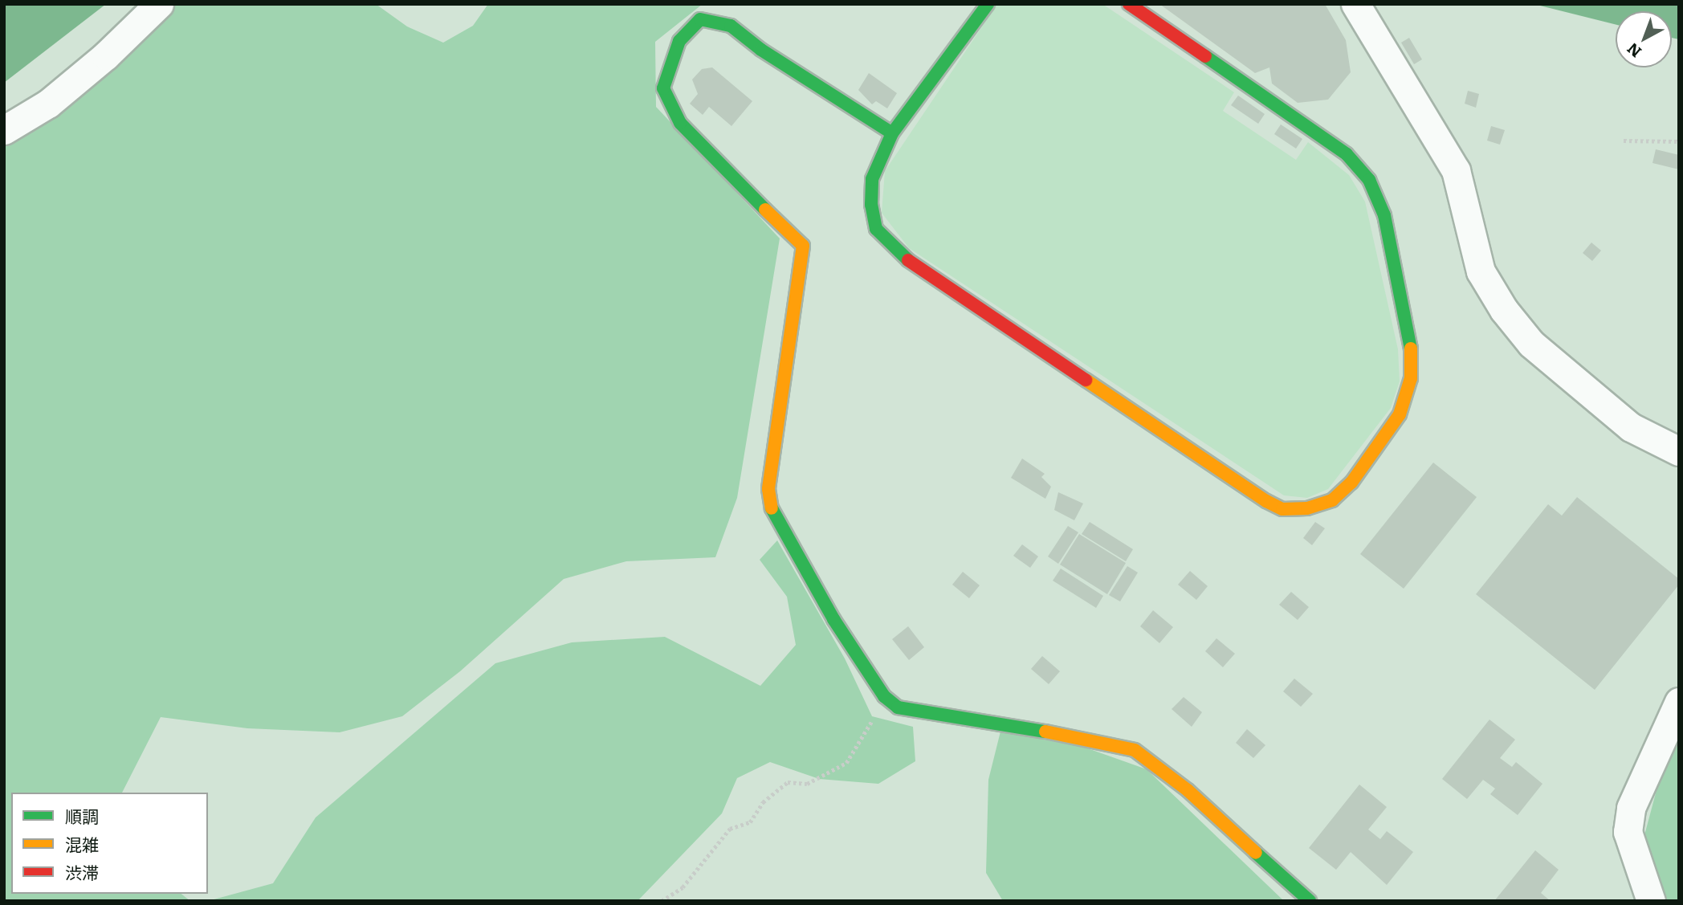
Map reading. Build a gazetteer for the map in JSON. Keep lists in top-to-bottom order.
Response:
{
  "legend": ["順調", "混雑", "渋滞"],
  "north": "bottom left"
}
